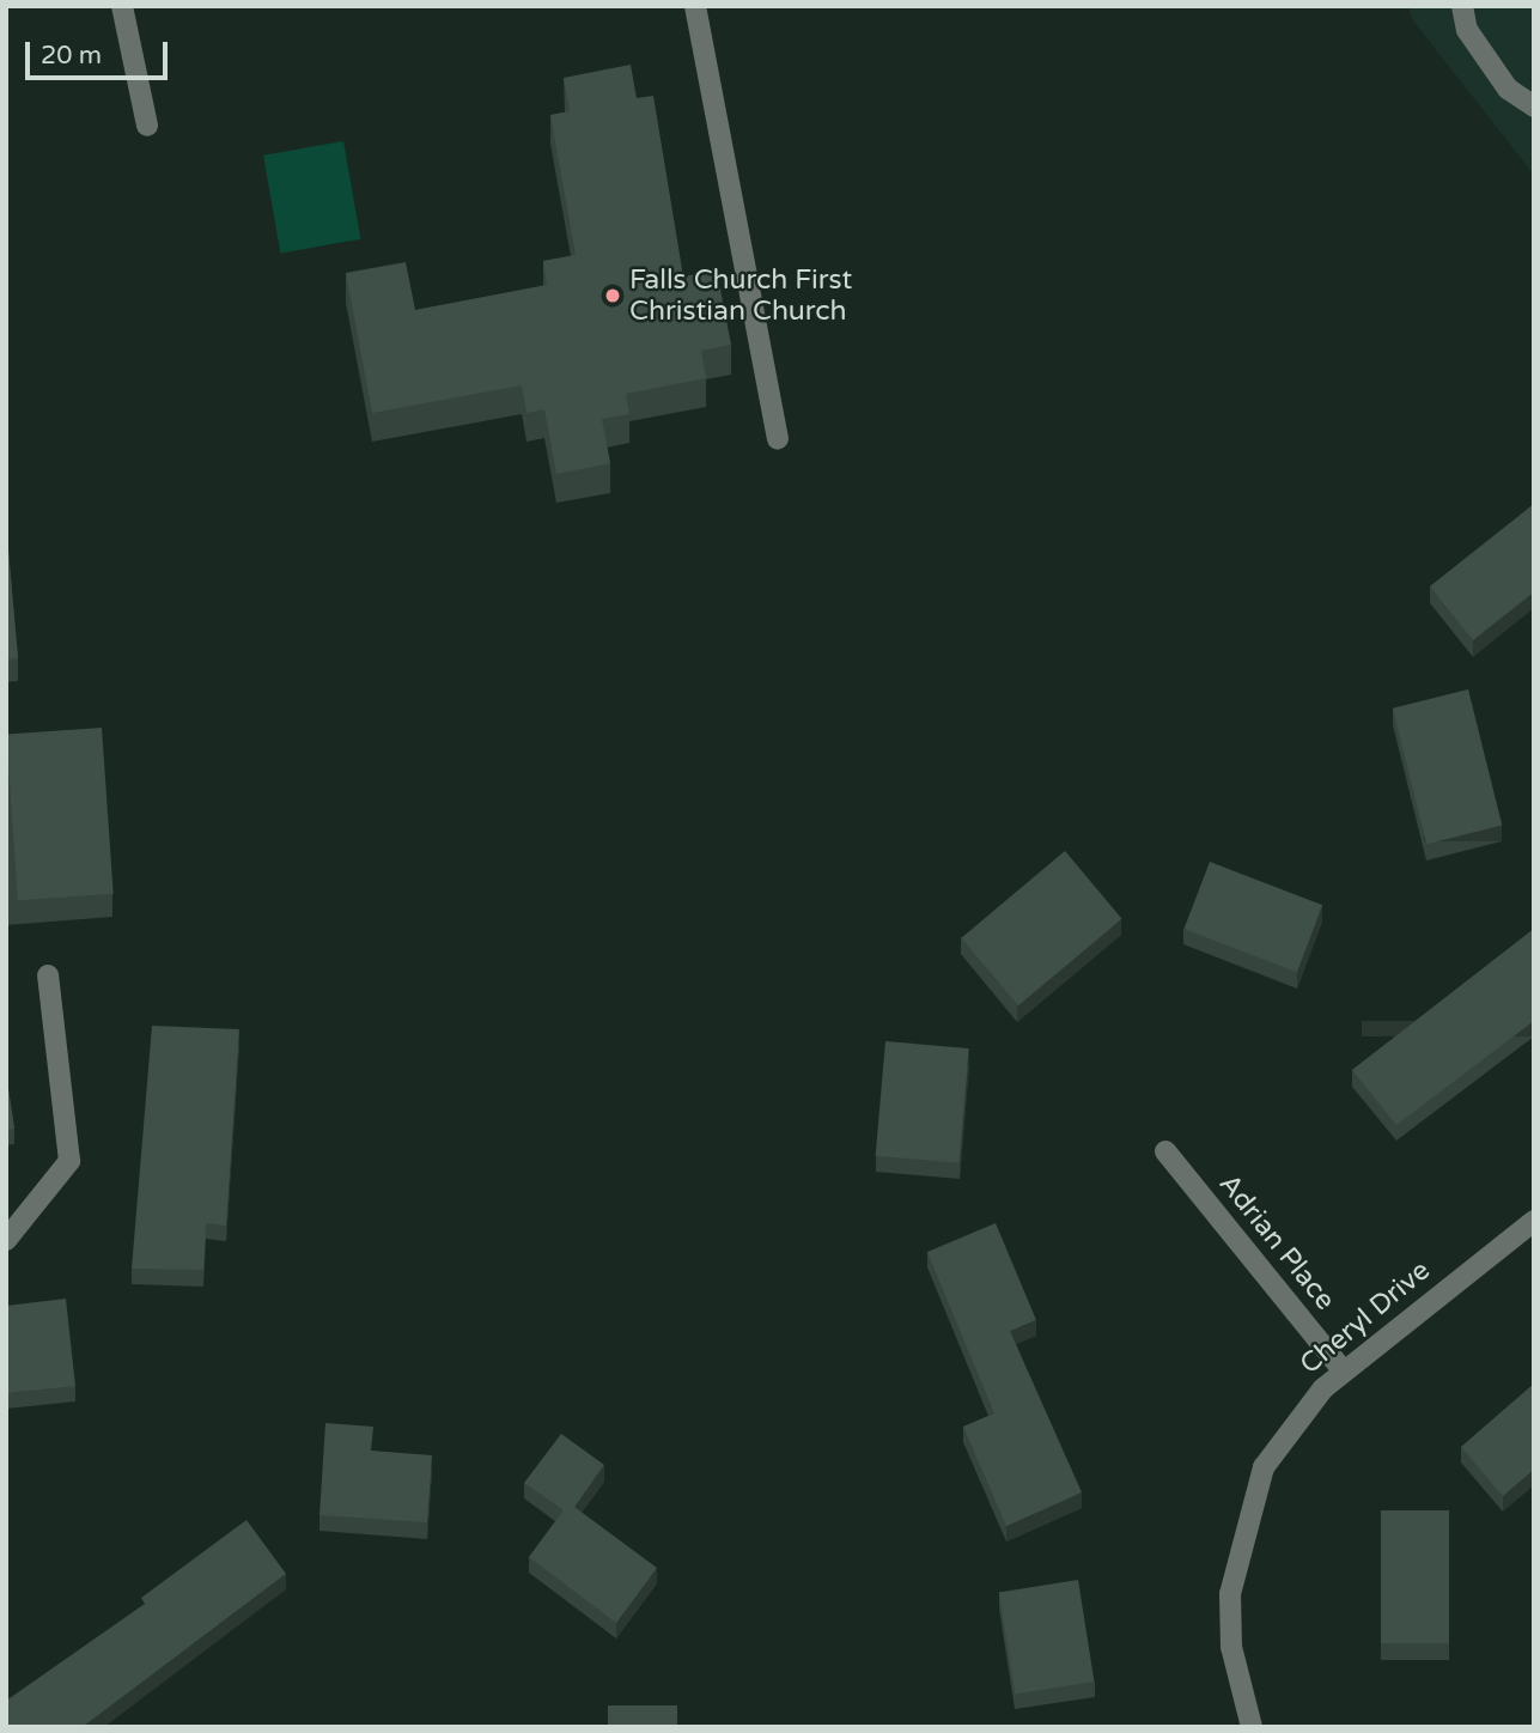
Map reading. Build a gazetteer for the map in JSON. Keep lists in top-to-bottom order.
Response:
{
  "streets": {
    "street": ["Adrian Place", "Cheryl Drive"]
  },
  "crossings": [
    ["Adrian Place", "Cheryl Drive"]
  ],
  "places": ["Falls Church First Christian Church"],
  "scale_bar": "20 m"
}
